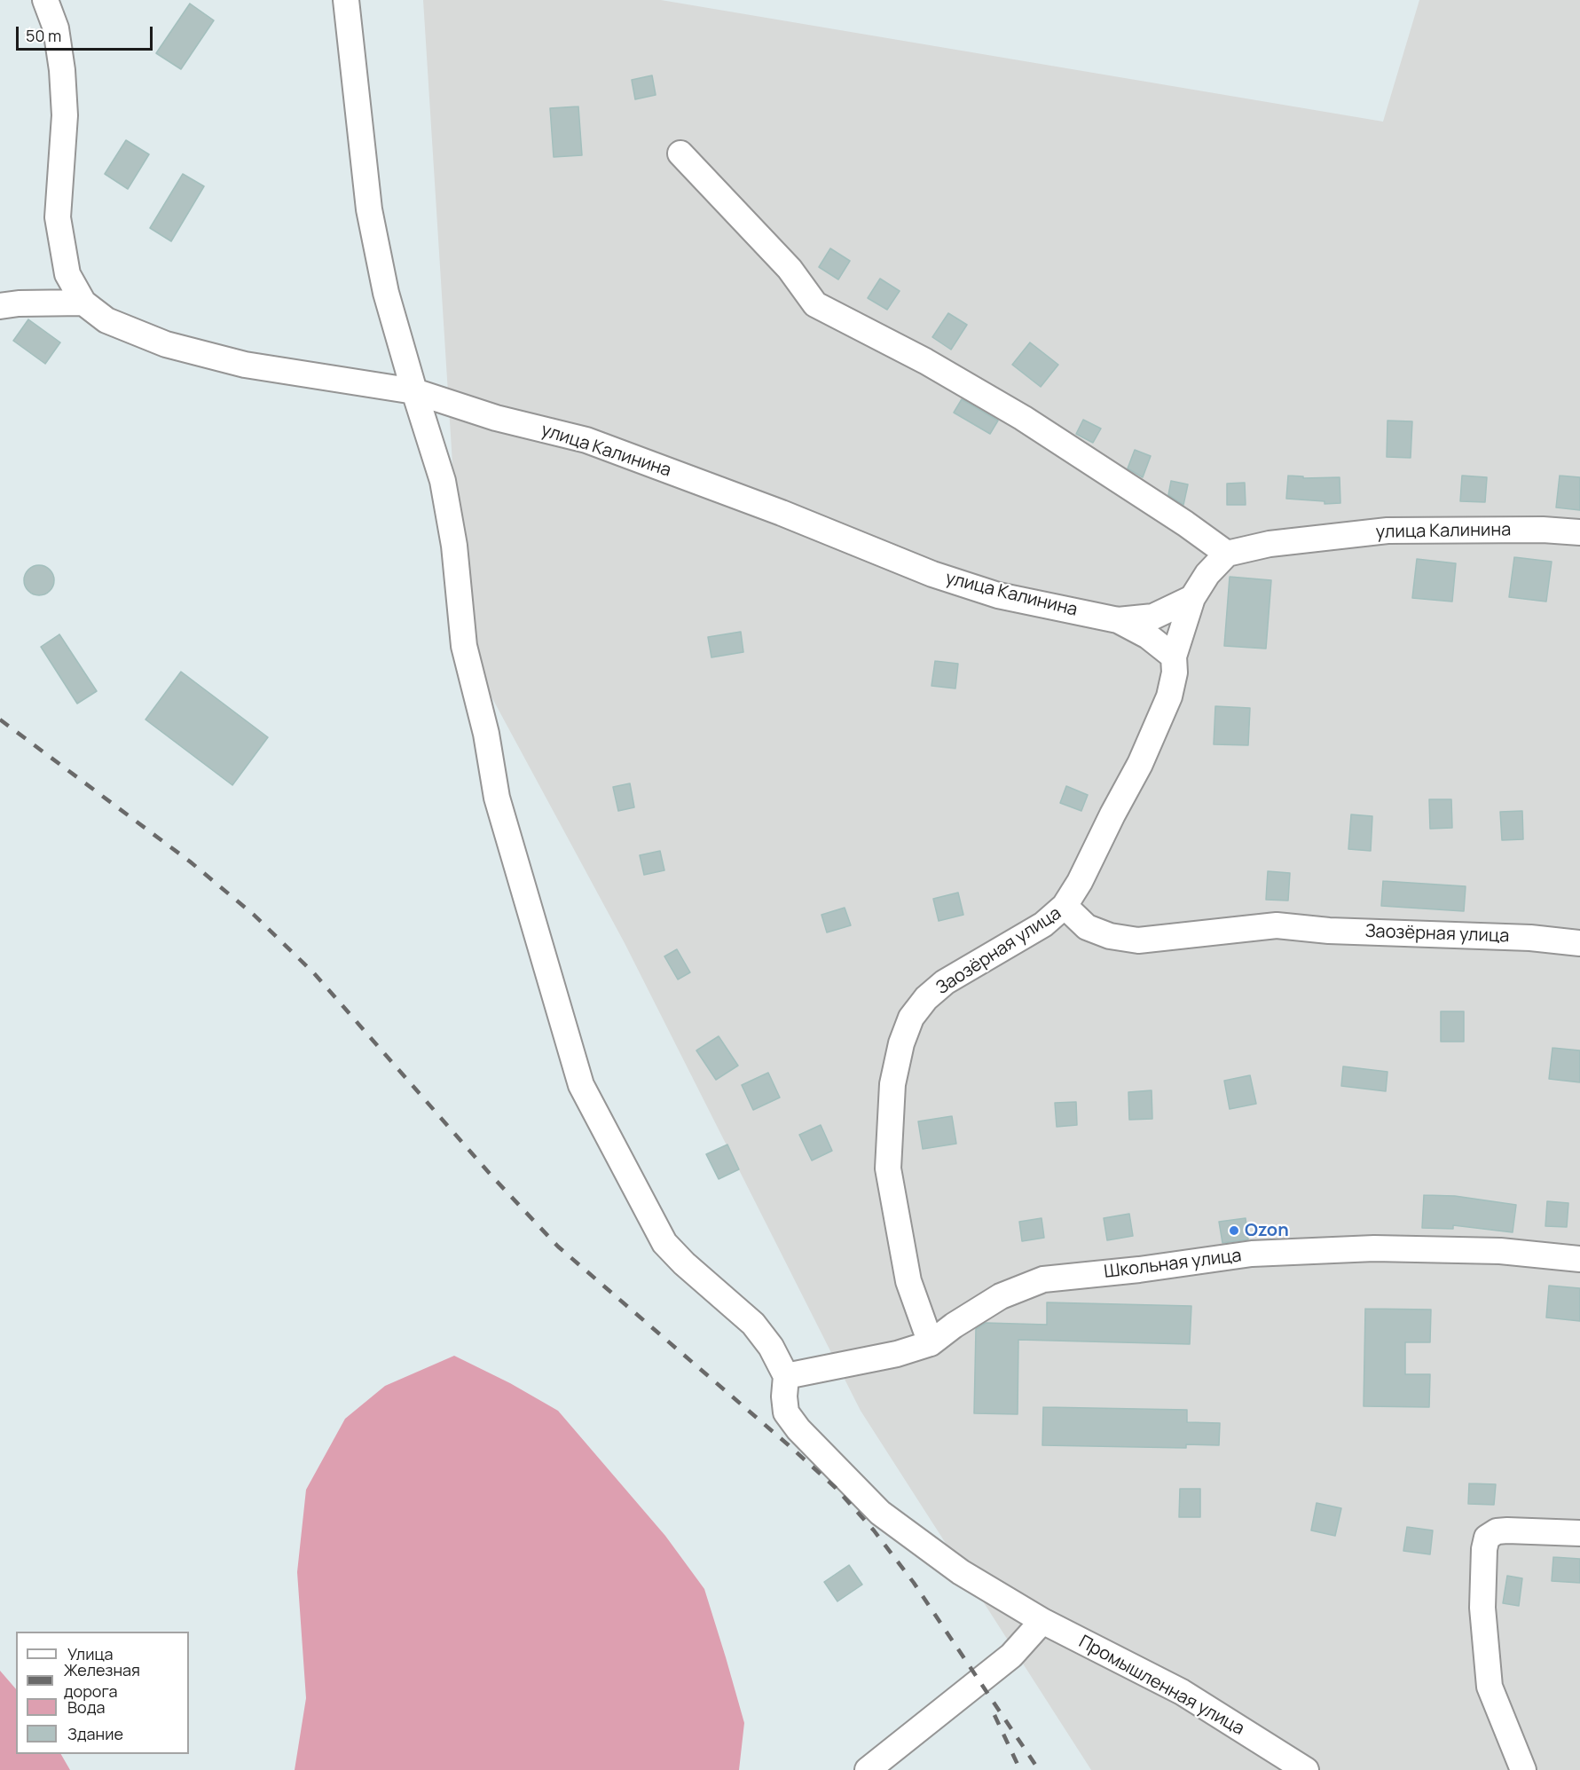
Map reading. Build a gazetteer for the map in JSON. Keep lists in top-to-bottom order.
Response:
{
  "streets": {
    "street": [
      "улица Калинина",
      "Заозёрная улица",
      "Школьная улица",
      "Промышленная улица"
    ]
  },
  "crossings": [
    ["Заозёрная улица", "Школьная улица"],
    ["Школьная улица", "Промышленная улица"]
  ],
  "places": ["Ozon"],
  "legend": [
    "Улица",
    "Железная дорога",
    "Вода",
    "Здание"
  ],
  "scale_bar": "50 m"
}
